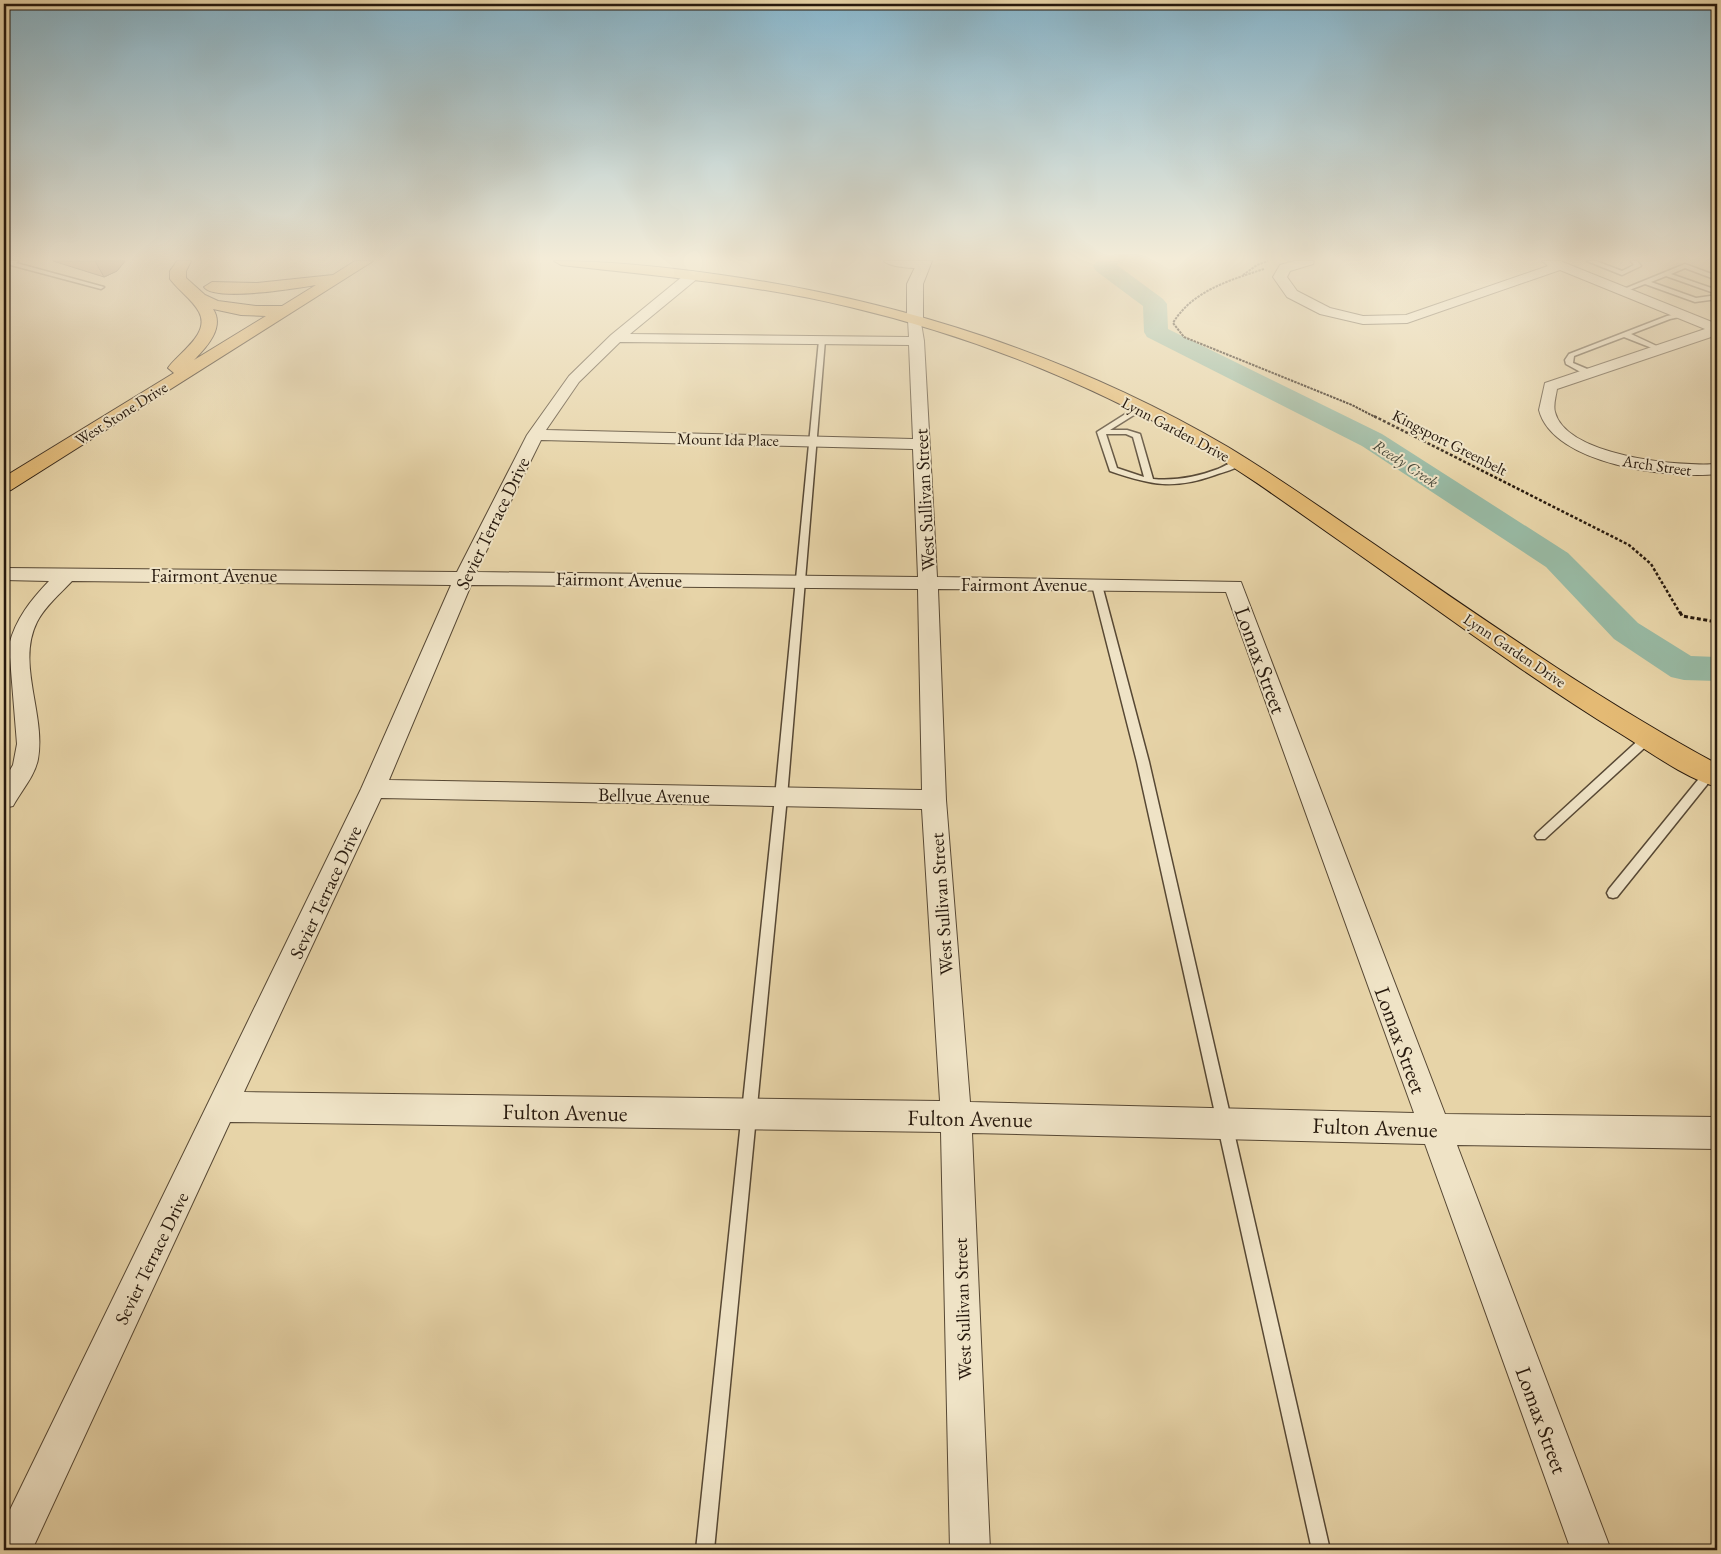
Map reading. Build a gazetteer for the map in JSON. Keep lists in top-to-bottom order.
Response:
{
  "streets": {
    "main road": ["West Stone Drive", "Lynn Garden Drive"],
    "street": [
      "Mount Ida Place",
      "Arch Street",
      "West Sullivan Street",
      "Sevier Terrace Drive",
      "Fairmont Avenue",
      "Lomax Street",
      "Bellvue Avenue",
      "Fulton Avenue"
    ],
    "path": ["Kingsport Greenbelt"]
  },
  "crossings": [
    ["Mount Ida Place", "West Sullivan Street"],
    ["Mount Ida Place", "Sevier Terrace Drive"],
    ["West Sullivan Street", "Fairmont Avenue"],
    ["West Sullivan Street", "Bellvue Avenue"],
    ["West Sullivan Street", "Fulton Avenue"],
    ["Sevier Terrace Drive", "Fairmont Avenue"],
    ["Sevier Terrace Drive", "Bellvue Avenue"],
    ["Sevier Terrace Drive", "Fulton Avenue"],
    ["Fairmont Avenue", "Lomax Street"],
    ["Lomax Street", "Fulton Avenue"]
  ],
  "water": ["Reedy Creek"]
}
